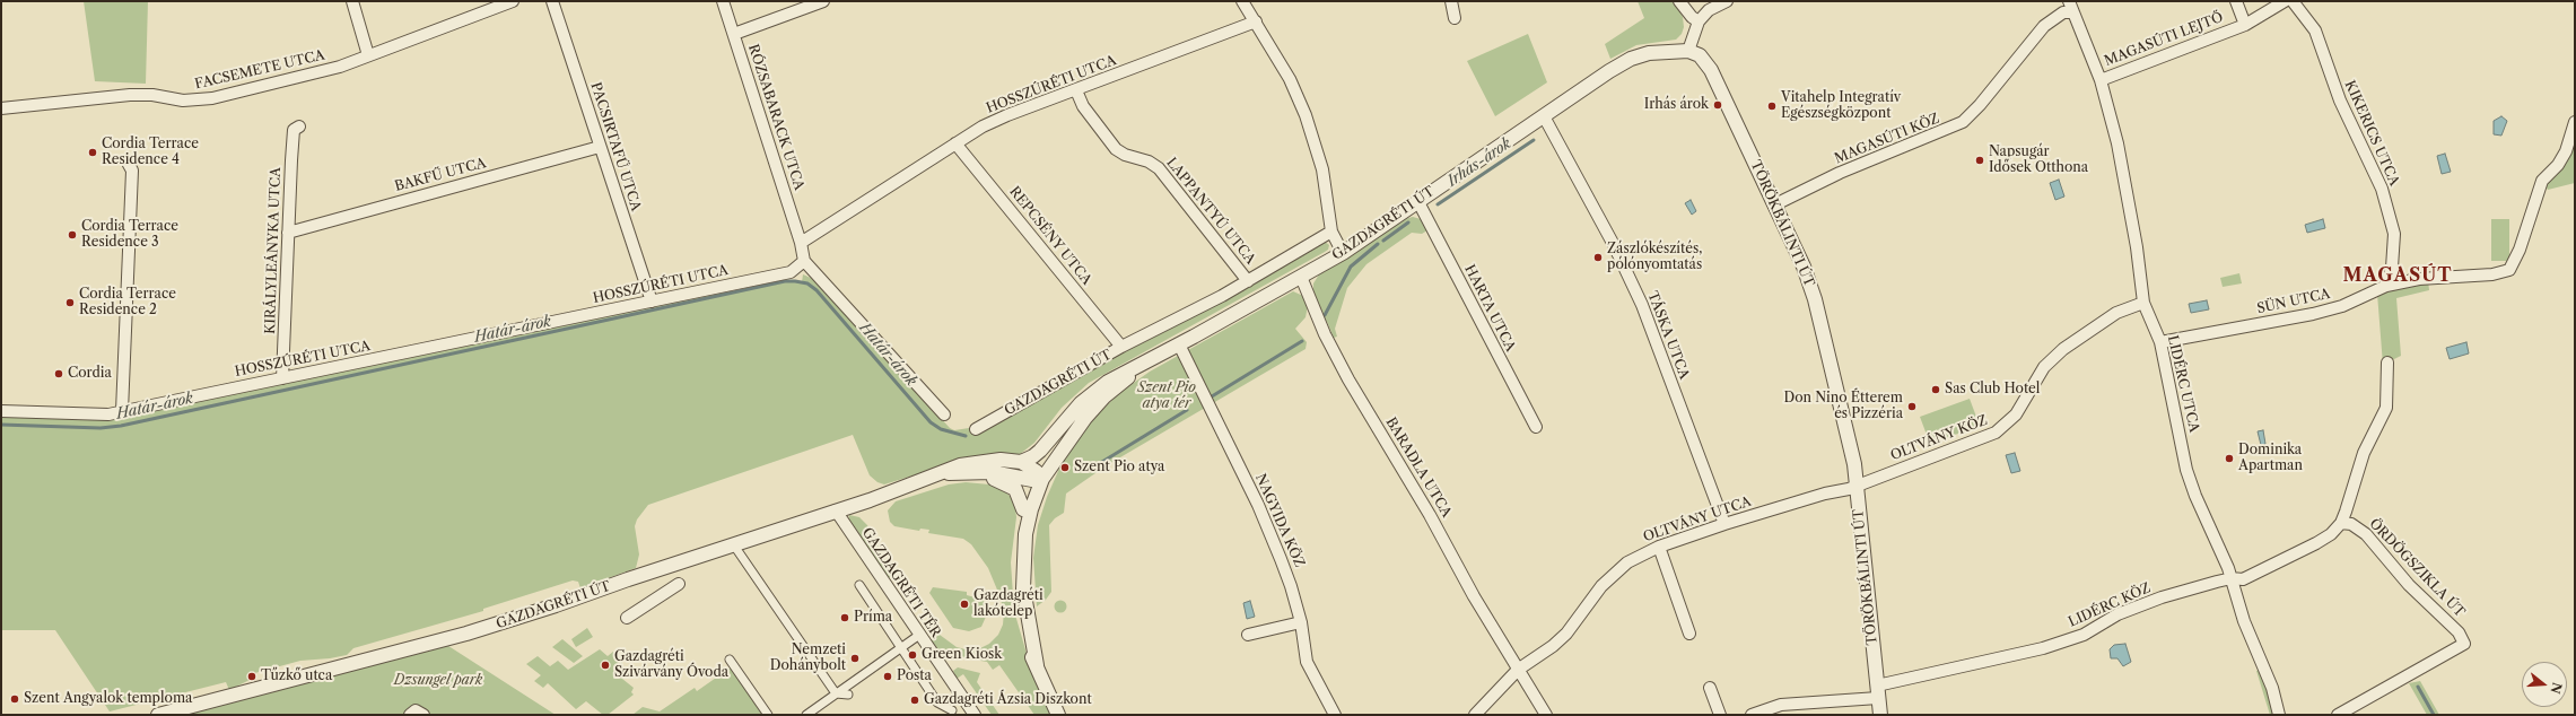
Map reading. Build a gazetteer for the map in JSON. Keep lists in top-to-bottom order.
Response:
{
  "streets": {
    "street": [
      "MAGASÚTI LEJTŐ",
      "FACSEMETE UTCA",
      "HOSSZÚRÉTI UTCA",
      "RÓZSABARACK UTCA",
      "KIKERICS UTCA",
      "MAGASÚTI KÖZ",
      "PACSIRTAFŰ UTCA",
      "BAKFŰ UTCA",
      "LAPPANTYÚ UTCA",
      "GAZDAGRÉTI ÚT",
      "TÖRÖKBÁLINTI ÚT",
      "REPCSÉNY UTCA",
      "KIRÁLYLEÁNYKA UTCA",
      "SÜN UTCA",
      "HARTA UTCA",
      "TÁSKA UTCA",
      "LIDÉRC UTCA",
      "OLTVÁNY KÖZ",
      "BARADLA UTCA",
      "OLTVÁNY UTCA",
      "NAGYIDA KÖZ",
      "ÖRDÖGSZIKLA ÚT",
      "GAZDAGRÉTI TÉR",
      "LIDÉRC KÖZ"
    ]
  },
  "crossings": [
    ["MAGASÚTI LEJTŐ", "LIDÉRC UTCA"],
    ["HOSSZÚRÉTI UTCA", "RÓZSABARACK UTCA"],
    ["HOSSZÚRÉTI UTCA", "PACSIRTAFŰ UTCA"],
    ["HOSSZÚRÉTI UTCA", "LAPPANTYÚ UTCA"],
    ["HOSSZÚRÉTI UTCA", "REPCSÉNY UTCA"],
    ["HOSSZÚRÉTI UTCA", "KIRÁLYLEÁNYKA UTCA"],
    ["KIKERICS UTCA", "SÜN UTCA"],
    ["MAGASÚTI KÖZ", "TÖRÖKBÁLINTI ÚT"],
    ["MAGASÚTI KÖZ", "LIDÉRC UTCA"],
    ["PACSIRTAFŰ UTCA", "BAKFŰ UTCA"],
    ["BAKFŰ UTCA", "KIRÁLYLEÁNYKA UTCA"],
    ["LAPPANTYÚ UTCA", "GAZDAGRÉTI ÚT"],
    ["GAZDAGRÉTI ÚT", "TÖRÖKBÁLINTI ÚT"],
    ["GAZDAGRÉTI ÚT", "REPCSÉNY UTCA"],
    ["GAZDAGRÉTI ÚT", "HARTA UTCA"],
    ["GAZDAGRÉTI ÚT", "TÁSKA UTCA"],
    ["GAZDAGRÉTI ÚT", "BARADLA UTCA"],
    ["GAZDAGRÉTI ÚT", "NAGYIDA KÖZ"],
    ["GAZDAGRÉTI ÚT", "GAZDAGRÉTI TÉR"],
    ["TÖRÖKBÁLINTI ÚT", "OLTVÁNY KÖZ"],
    ["TÖRÖKBÁLINTI ÚT", "OLTVÁNY UTCA"],
    ["TÖRÖKBÁLINTI ÚT", "LIDÉRC KÖZ"],
    ["SÜN UTCA", "LIDÉRC UTCA"],
    ["TÁSKA UTCA", "OLTVÁNY UTCA"],
    ["LIDÉRC UTCA", "OLTVÁNY KÖZ"],
    ["LIDÉRC UTCA", "LIDÉRC KÖZ"],
    ["OLTVÁNY KÖZ", "OLTVÁNY UTCA"],
    ["BARADLA UTCA", "OLTVÁNY UTCA"],
    ["ÖRDÖGSZIKLA ÚT", "LIDÉRC KÖZ"]
  ],
  "districts": ["MAGASÚT"],
  "water": ["Irhás-árok", "Határ-árok"],
  "parks": ["Szent Pio atya tér", "Dzsungel park"],
  "places": [
    "Irhás árok",
    "Vitahelp Integratív Egészségközpont",
    "Cordia Terrace Residence 4",
    "Napsugár Idősek Otthona",
    "Cordia Terrace Residence 3",
    "Zászlókészítés, pólónyomtatás",
    "Cordia Terrace Residence 2",
    "Cordia",
    "Sas Club Hotel",
    "Don Nino Étterem és Pizzéria",
    "Dominika Apartman",
    "Szent Pio atya",
    "Gazdagréti lakótelep",
    "Príma",
    "Green Kiosk",
    "Nemzeti Dohánybolt",
    "Gazdagréti Szivárvány Óvoda",
    "Tűzkő utca",
    "Posta",
    "Szent Angyalok temploma",
    "Gazdagréti Ázsia Diszkont"
  ],
  "north": "right"
}
